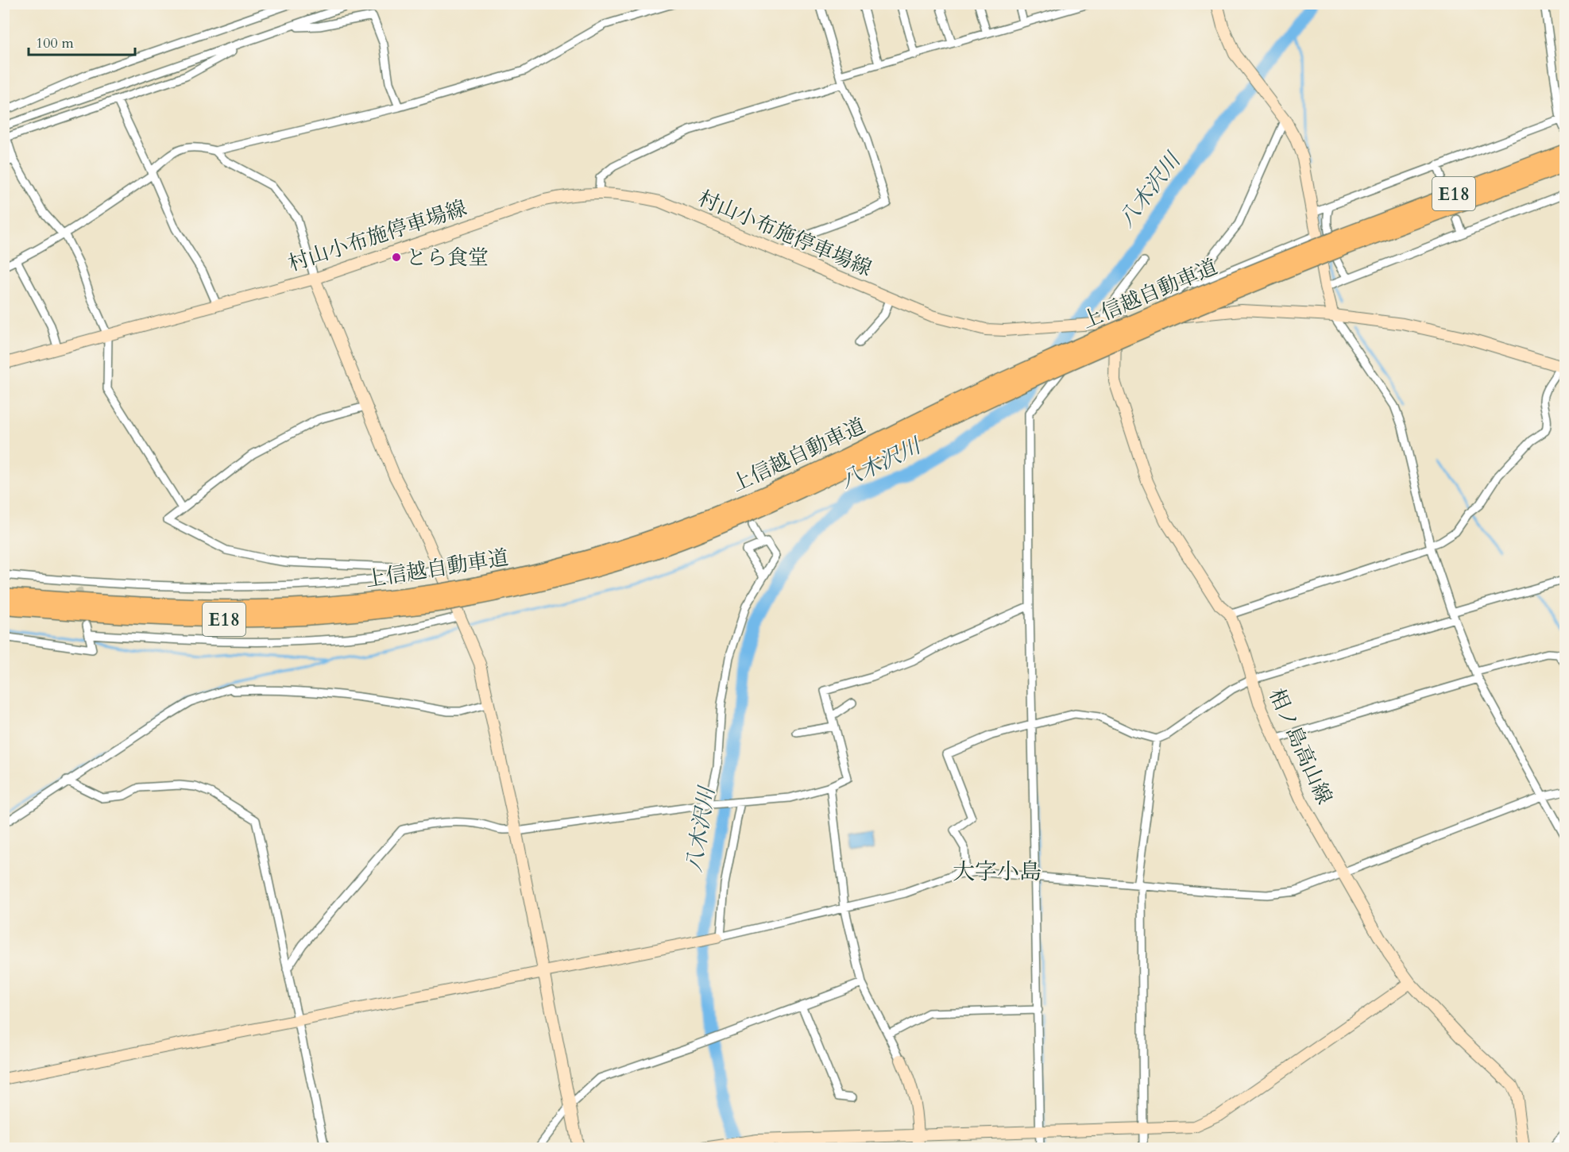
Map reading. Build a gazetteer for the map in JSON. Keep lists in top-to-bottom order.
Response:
{
  "streets": {
    "highway": ["E18", "上信越自動車道"],
    "street": ["村山小布施停車場線", "相ノ島高山線"]
  },
  "crossings": [
    ["村山小布施停車場線", "相ノ島高山線"]
  ],
  "districts": ["大字小島"],
  "water": ["八木沢川"],
  "places": ["とら食堂"],
  "scale_bar": "100 m"
}
